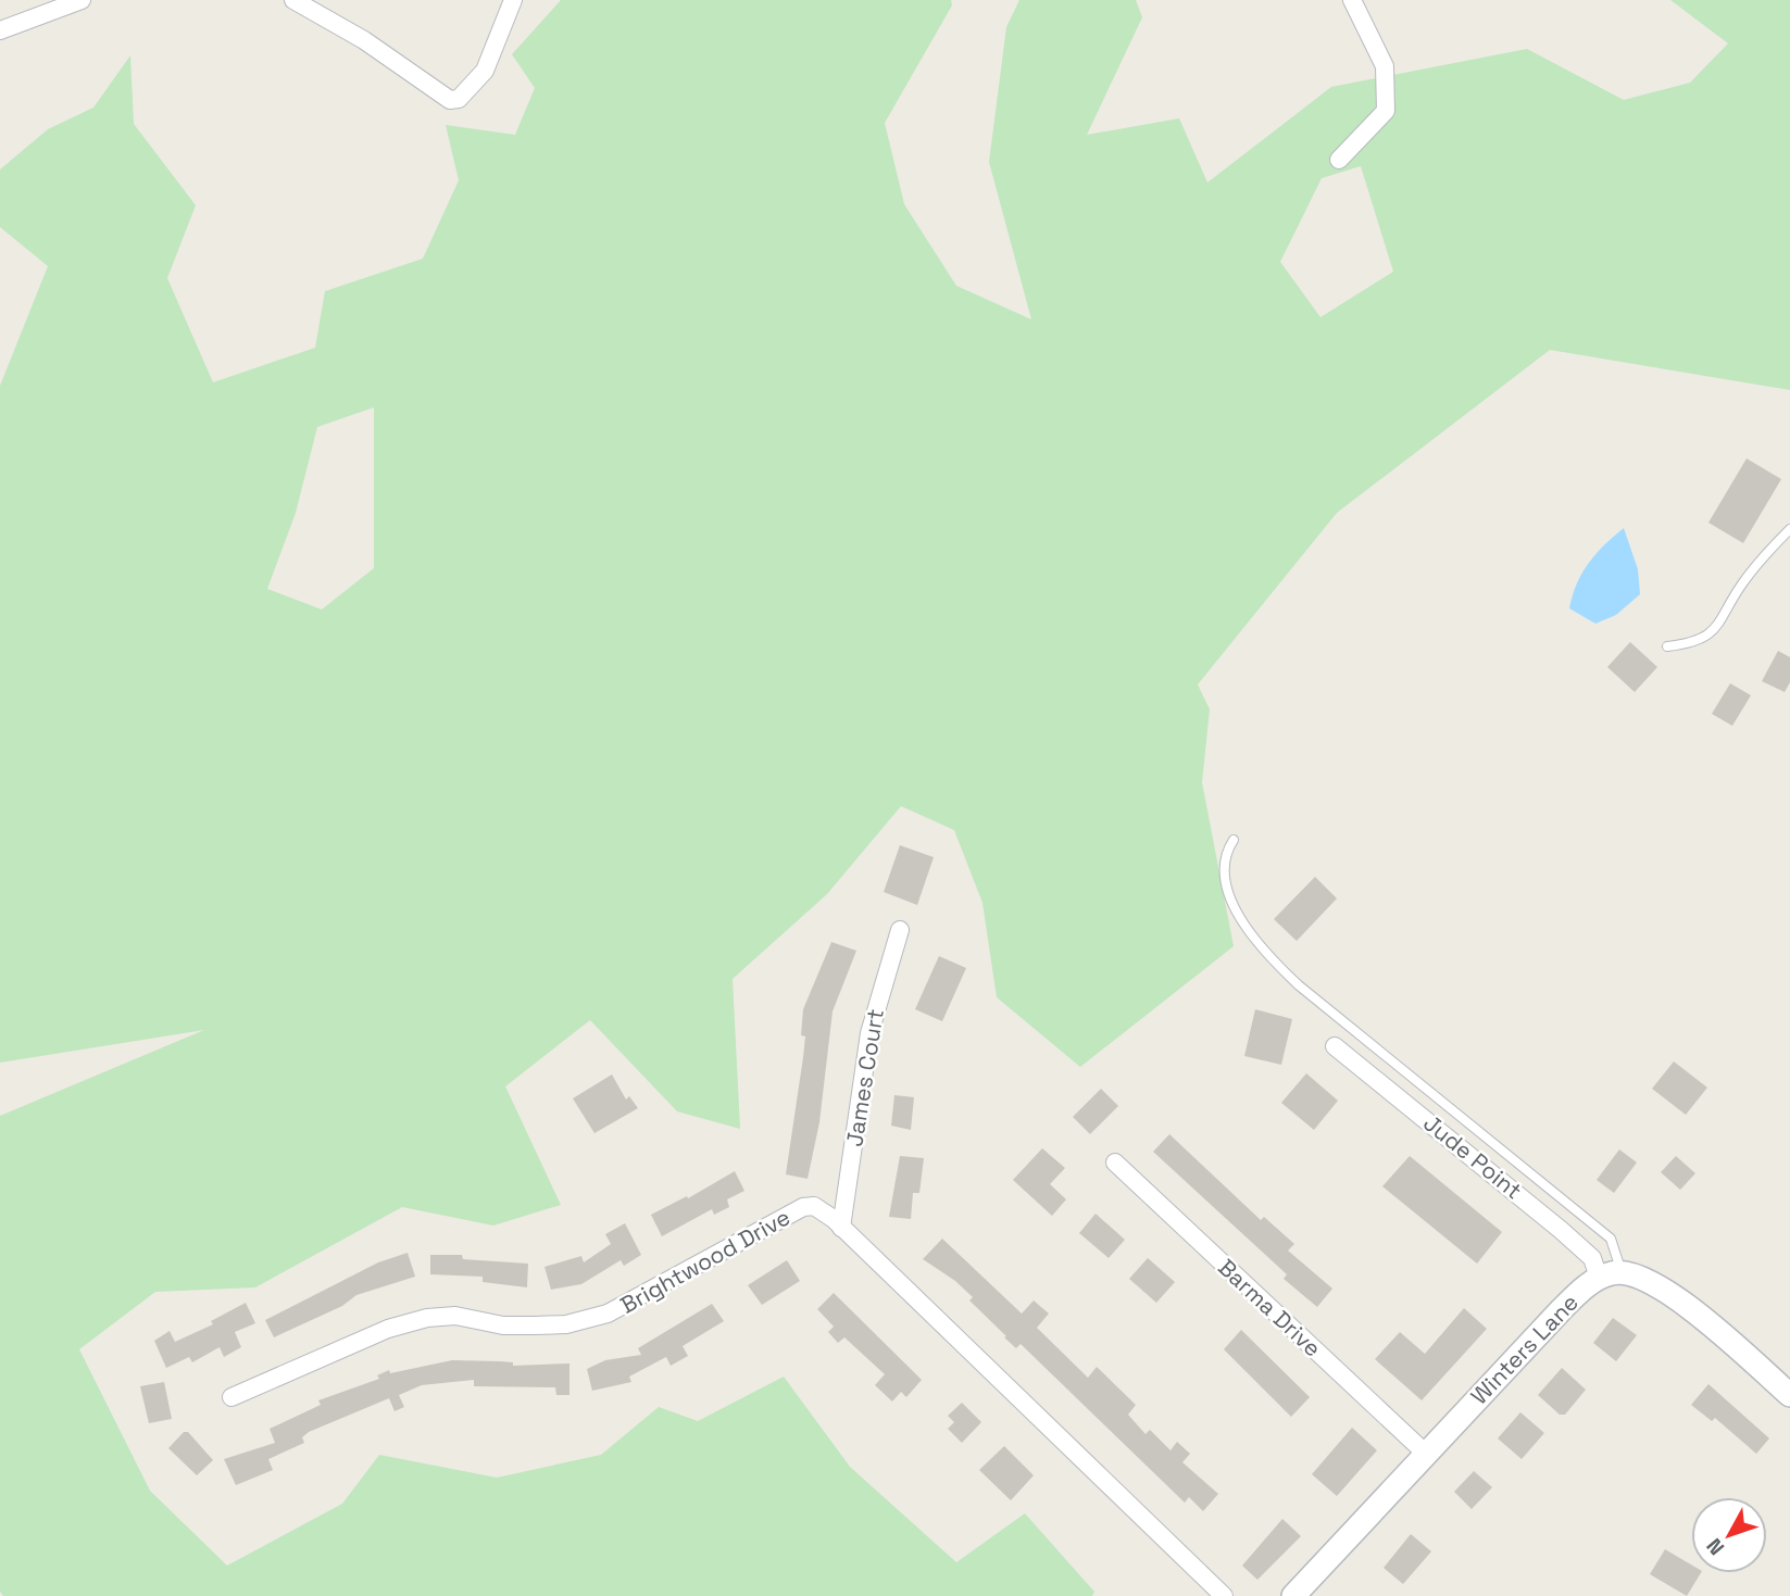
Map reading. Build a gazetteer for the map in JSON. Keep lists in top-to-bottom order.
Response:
{
  "streets": {
    "street": [
      "James Court",
      "Jude Point",
      "Brightwood Drive",
      "Barma Drive",
      "Winters Lane"
    ]
  },
  "crossings": [
    ["James Court", "Brightwood Drive"],
    ["Jude Point", "Winters Lane"],
    ["Barma Drive", "Winters Lane"]
  ],
  "north": "bottom left"
}
